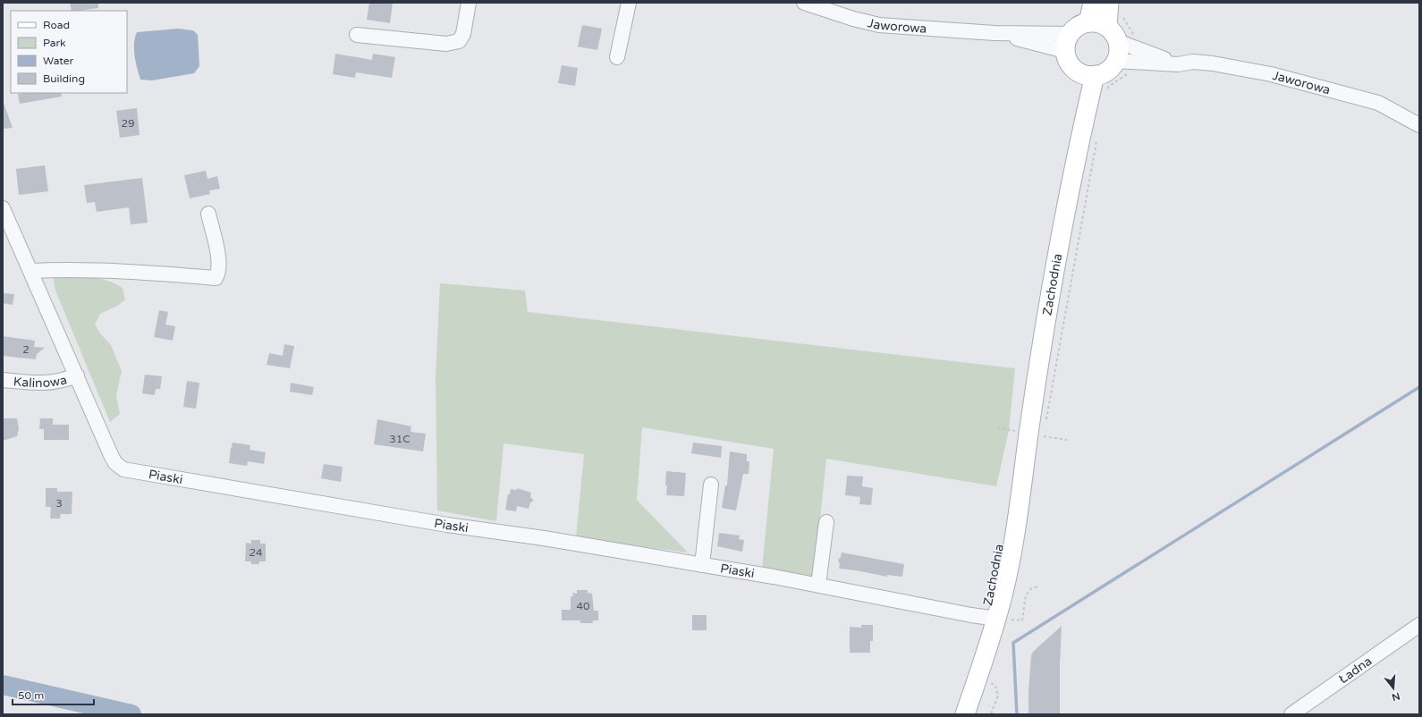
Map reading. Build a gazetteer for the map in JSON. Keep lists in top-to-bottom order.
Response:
{
  "streets": {
    "main road": ["Zachodnia"],
    "street": [
      "Jaworowa",
      "Kalinowa",
      "Piaski",
      "Ładna"
    ]
  },
  "crossings": [
    ["Jaworowa", "Zachodnia"],
    ["Zachodnia", "Piaski"],
    ["Kalinowa", "Piaski"]
  ],
  "house_numbers": [
    "29",
    "2",
    "31C",
    "3",
    "24",
    "40"
  ],
  "legend": [
    "Road",
    "Park",
    "Water",
    "Building"
  ],
  "scale_bar": "50 m",
  "north": "bottom"
}
